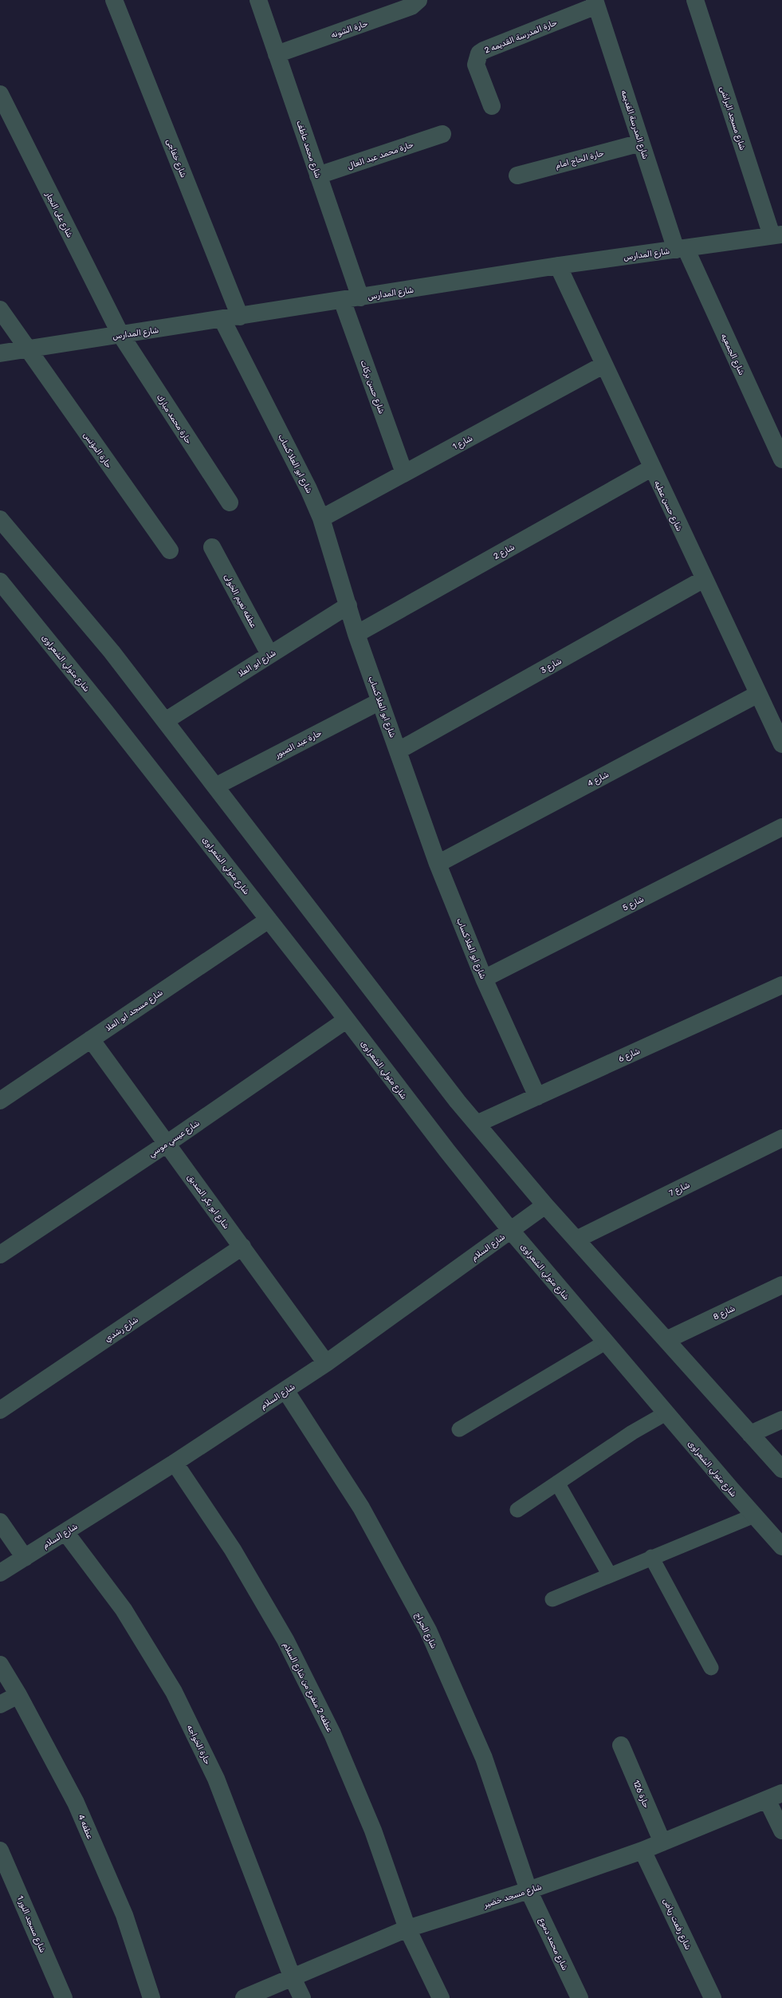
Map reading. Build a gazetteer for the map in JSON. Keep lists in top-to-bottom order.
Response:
{
  "streets": {
    "street": [
      "حارة الشونه",
      "حارة المدرسة القديمه 2",
      "شارع مسجد البراشى",
      "شارع المدرسة القديمه",
      "شارع محمد عاطف",
      "حارة محمد عبد العال",
      "شارع خفاجى",
      "حارة الحاج امام",
      "شارع على النجار",
      "شارع المدارس",
      "شارع الجمعيه",
      "شارع حسن بركات",
      "حارة محمد مبارك",
      "شارع 1",
      "حارة المؤنس",
      "شارع ابو العلا كساب",
      "شارع حسن عطيه",
      "شارع 2",
      "عطفه نعيم الخولى",
      "شارع متولي الشعراوى",
      "شارع ابو العلا",
      "شارع 3",
      "حارة عبد الصبور",
      "شارع 4",
      "شارع 5",
      "شارع مسجد ابو العلا",
      "شارع 6",
      "شارع عيسي موسي",
      "شارع 7",
      "شارع ابو بكر الصديق",
      "شارع السلام",
      "شارع 8",
      "شارع رشدي",
      "شارع الجراج",
      "عطفه 2 منفرع من شارع السلام",
      "حارة الخواجه",
      "حارة 126",
      "عطفه 4",
      "شارع مسجد خضير",
      "شارع مسجد النور 1",
      "شارع رفعت رياض",
      "شارع محمد دموع"
    ]
  },
  "crossings": [
    ["حارة الشونه", "شارع محمد عاطف"],
    ["حارة المدرسة القديمه 2", "شارع المدرسة القديمه"],
    ["شارع مسجد البراشى", "شارع المدارس"],
    ["شارع المدرسة القديمه", "حارة الحاج امام"],
    ["شارع المدرسة القديمه", "شارع المدارس"],
    ["شارع المدرسة القديمه", "شارع الجمعيه"],
    ["شارع محمد عاطف", "حارة محمد عبد العال"],
    ["شارع محمد عاطف", "شارع المدارس"],
    ["شارع خفاجى", "شارع المدارس"],
    ["شارع على النجار", "شارع المدارس"],
    ["شارع على النجار", "حارة محمد مبارك"],
    ["شارع المدارس", "شارع الجمعيه"],
    ["شارع المدارس", "شارع حسن بركات"],
    ["شارع المدارس", "حارة محمد مبارك"],
    ["شارع المدارس", "حارة المؤنس"],
    ["شارع المدارس", "شارع ابو العلا كساب"],
    ["شارع المدارس", "شارع حسن عطيه"],
    ["شارع حسن بركات", "شارع 1"],
    ["شارع 1", "شارع ابو العلا كساب"],
    ["شارع 1", "شارع حسن عطيه"],
    ["شارع ابو العلا كساب", "شارع 2"],
    ["شارع ابو العلا كساب", "شارع ابو العلا"],
    ["شارع ابو العلا كساب", "شارع 3"],
    ["شارع ابو العلا كساب", "حارة عبد الصبور"],
    ["شارع ابو العلا كساب", "شارع 4"],
    ["شارع ابو العلا كساب", "شارع 5"],
    ["شارع ابو العلا كساب", "شارع 6"],
    ["شارع حسن عطيه", "شارع 2"],
    ["شارع حسن عطيه", "شارع 3"],
    ["شارع حسن عطيه", "شارع 4"],
    ["عطفه نعيم الخولى", "شارع ابو العلا"],
    ["شارع متولي الشعراوى", "شارع مسجد ابو العلا"],
    ["شارع متولي الشعراوى", "شارع عيسي موسي"],
    ["شارع متولي الشعراوى", "شارع السلام"],
    ["شارع مسجد ابو العلا", "شارع ابو بكر الصديق"],
    ["شارع عيسي موسي", "شارع ابو بكر الصديق"],
    ["شارع ابو بكر الصديق", "شارع السلام"],
    ["شارع ابو بكر الصديق", "شارع رشدي"],
    ["شارع السلام", "شارع الجراج"],
    ["شارع السلام", "عطفه 2 منفرع من شارع السلام"],
    ["شارع السلام", "حارة الخواجه"],
    ["شارع الجراج", "شارع مسجد خضير"],
    ["شارع الجراج", "شارع محمد دموع"],
    ["عطفه 2 منفرع من شارع السلام", "شارع مسجد خضير"],
    ["حارة الخواجه", "شارع مسجد خضير"],
    ["حارة 126", "شارع مسجد خضير"],
    ["شارع مسجد خضير", "شارع رفعت رياض"],
    ["شارع مسجد خضير", "شارع محمد دموع"]
  ]
}
